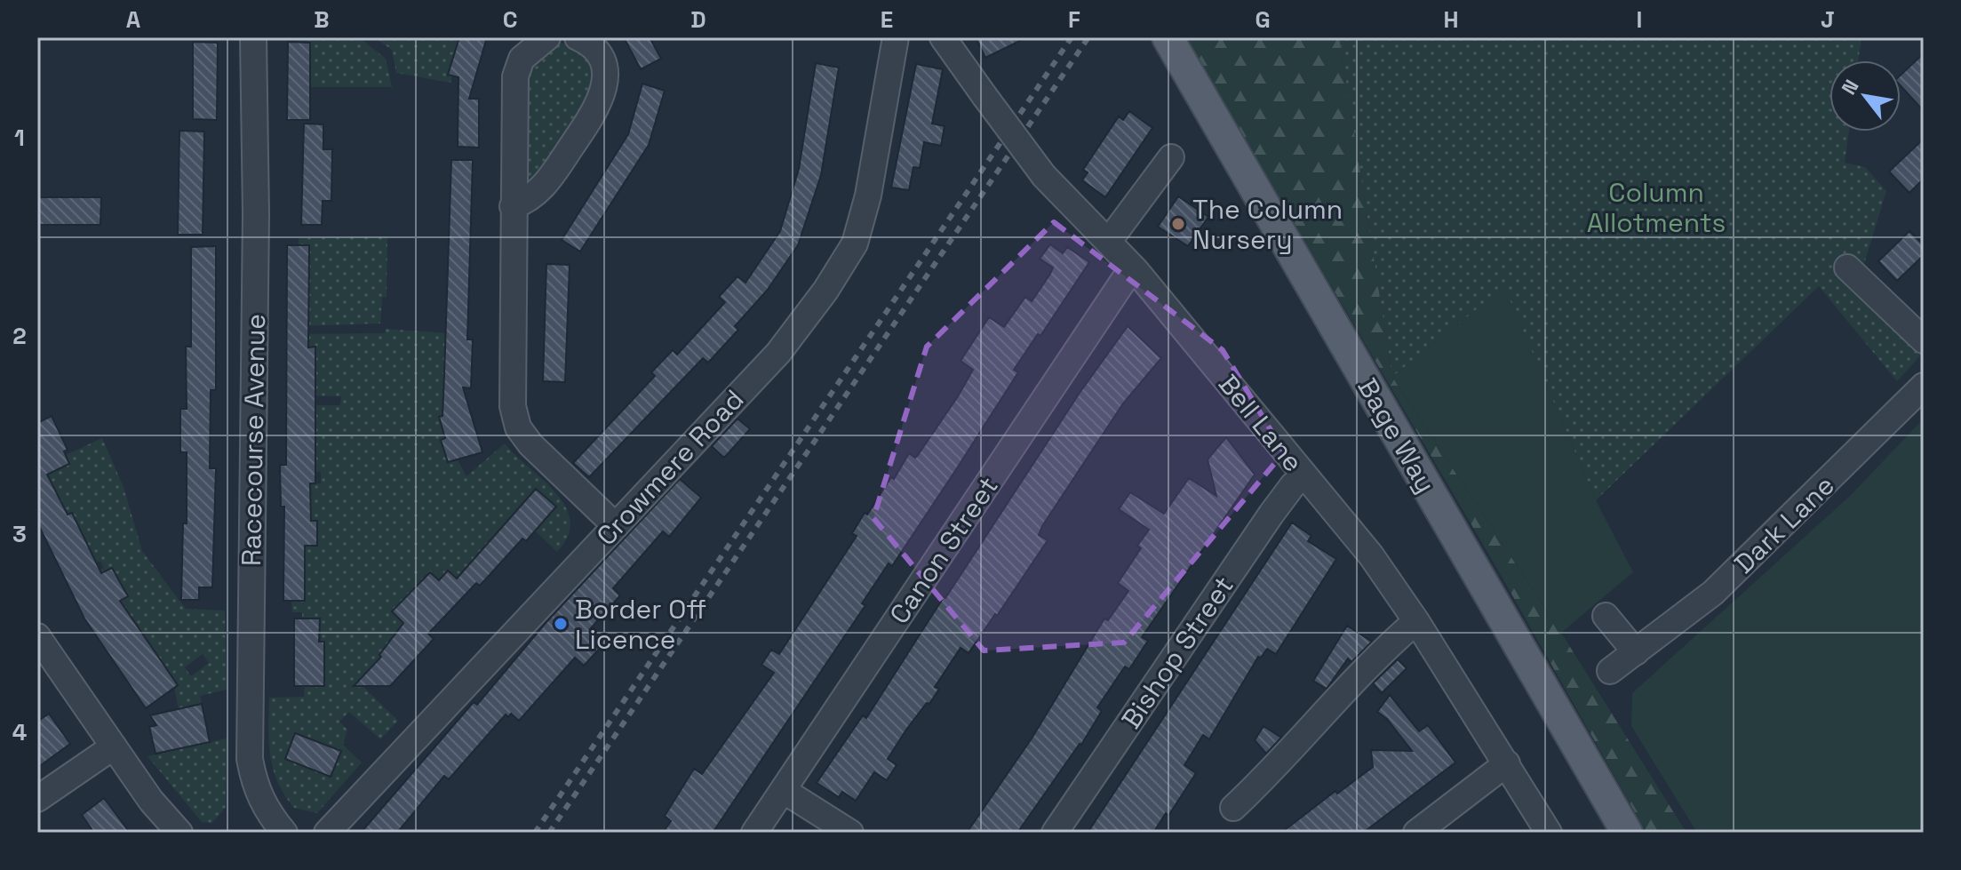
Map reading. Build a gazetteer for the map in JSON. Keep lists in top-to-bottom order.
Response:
{
  "streets": {
    "main road": ["Bage Way"],
    "street": [
      "Bell Lane",
      "Racecourse Avenue",
      "Crowmere Road",
      "Dark Lane",
      "Canon Street",
      "Bishop Street"
    ]
  },
  "crossings": [
    ["Bell Lane", "Canon Street"],
    ["Bell Lane", "Bishop Street"]
  ],
  "parks": ["Column Allotments"],
  "places": ["The Column Nursery", "Border Off Licence"],
  "north": "top left",
  "grid": {
    "columns": [
      "A",
      "B",
      "C",
      "D",
      "E",
      "F",
      "G",
      "H",
      "I",
      "J"
    ],
    "rows": [
      "1",
      "2",
      "3",
      "4"
    ]
  }
}
